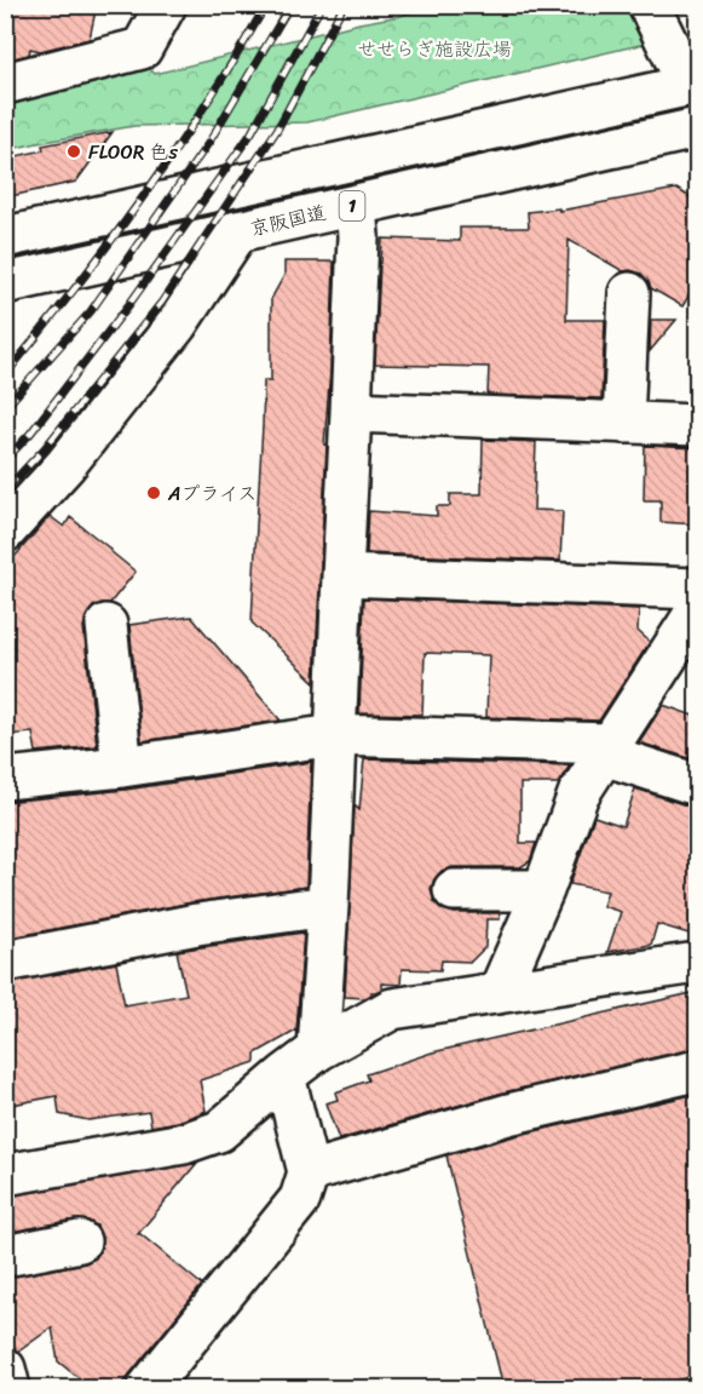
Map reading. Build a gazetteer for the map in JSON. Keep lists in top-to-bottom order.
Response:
{
  "streets": {
    "main road": ["1", "京阪国道"]
  },
  "parks": ["せせらぎ施設広場"],
  "places": ["FLOOR 色s", "Aプライス"]
}
